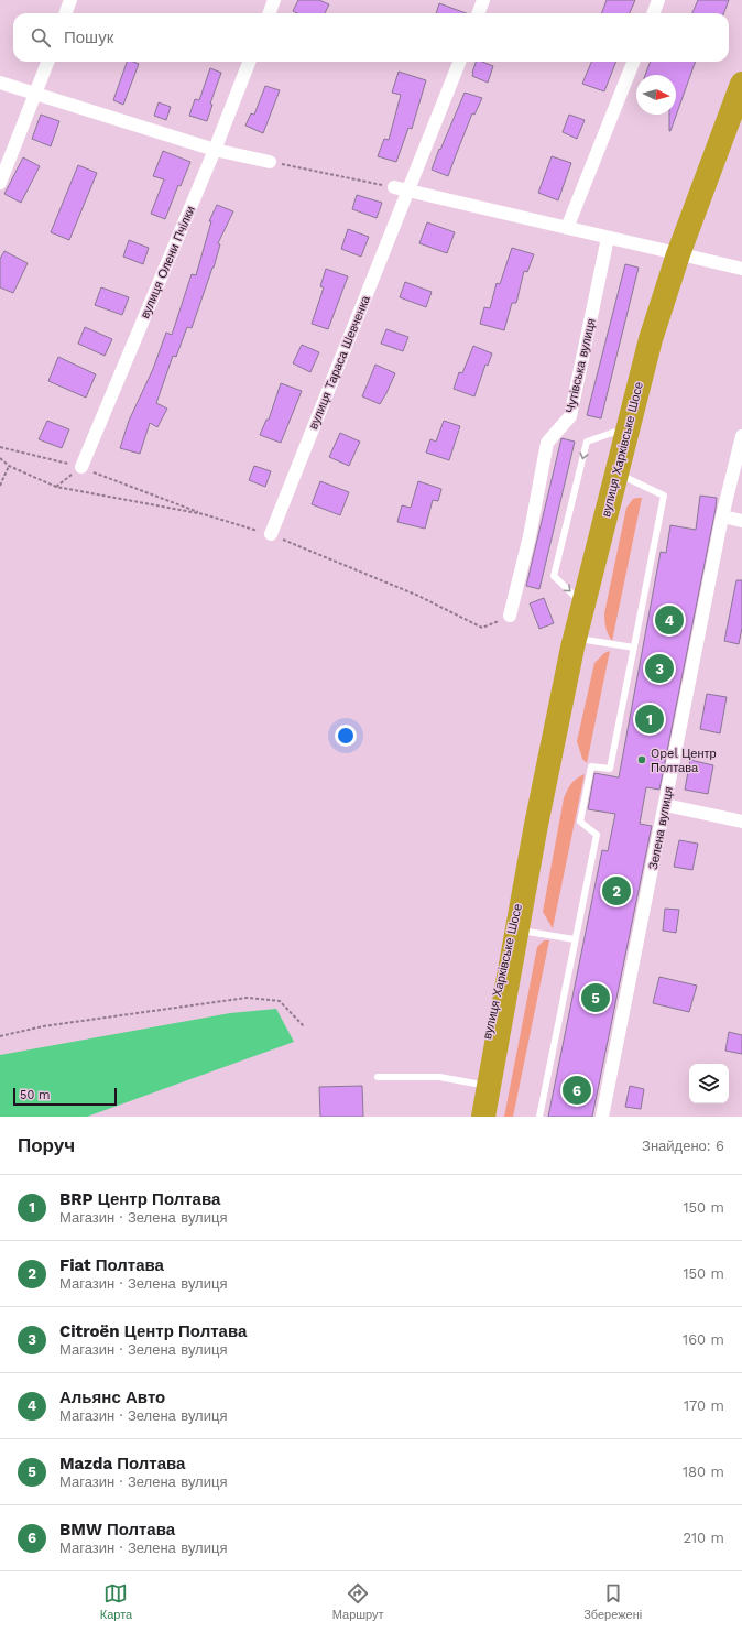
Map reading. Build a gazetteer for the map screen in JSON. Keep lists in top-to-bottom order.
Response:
{
  "streets": {
    "highway": ["вулиця Харківське Шосе"],
    "street": [
      "вулиця Олени Пчілки",
      "вулиця Тараса Шевченка",
      "Чутівська вулиця",
      "Зелена вулиця"
    ]
  },
  "places": ["Opel Центр Полтава"],
  "scale_bar": "50 m",
  "north": "right",
  "page": {
    "search": "Пошук",
    "pins": [
      "4",
      "3",
      "1",
      "2",
      "5",
      "6"
    ],
    "scale": "50 m",
    "heading": ["Поруч", "Знайдено: 6"],
    "list": [
      {
        "mark": "1",
        "name": "BRP Центр Полтава",
        "note": "Магазин · Зелена вулиця",
        "value": "150 m"
      },
      {
        "mark": "2",
        "name": "Fiat Полтава",
        "note": "Магазин · Зелена вулиця",
        "value": "150 m"
      },
      {
        "mark": "3",
        "name": "Citroën Центр Полтава",
        "note": "Магазин · Зелена вулиця",
        "value": "160 m"
      },
      {
        "mark": "4",
        "name": "Альянс Авто",
        "note": "Магазин · Зелена вулиця",
        "value": "170 m"
      },
      {
        "mark": "5",
        "name": "Mazda Полтава",
        "note": "Магазин · Зелена вулиця",
        "value": "180 m"
      },
      {
        "mark": "6",
        "name": "BMW Полтава",
        "note": "Магазин · Зелена вулиця",
        "value": "210 m"
      }
    ],
    "nav": ["Карта", "Маршрут", "Збережені"]
  }
}
